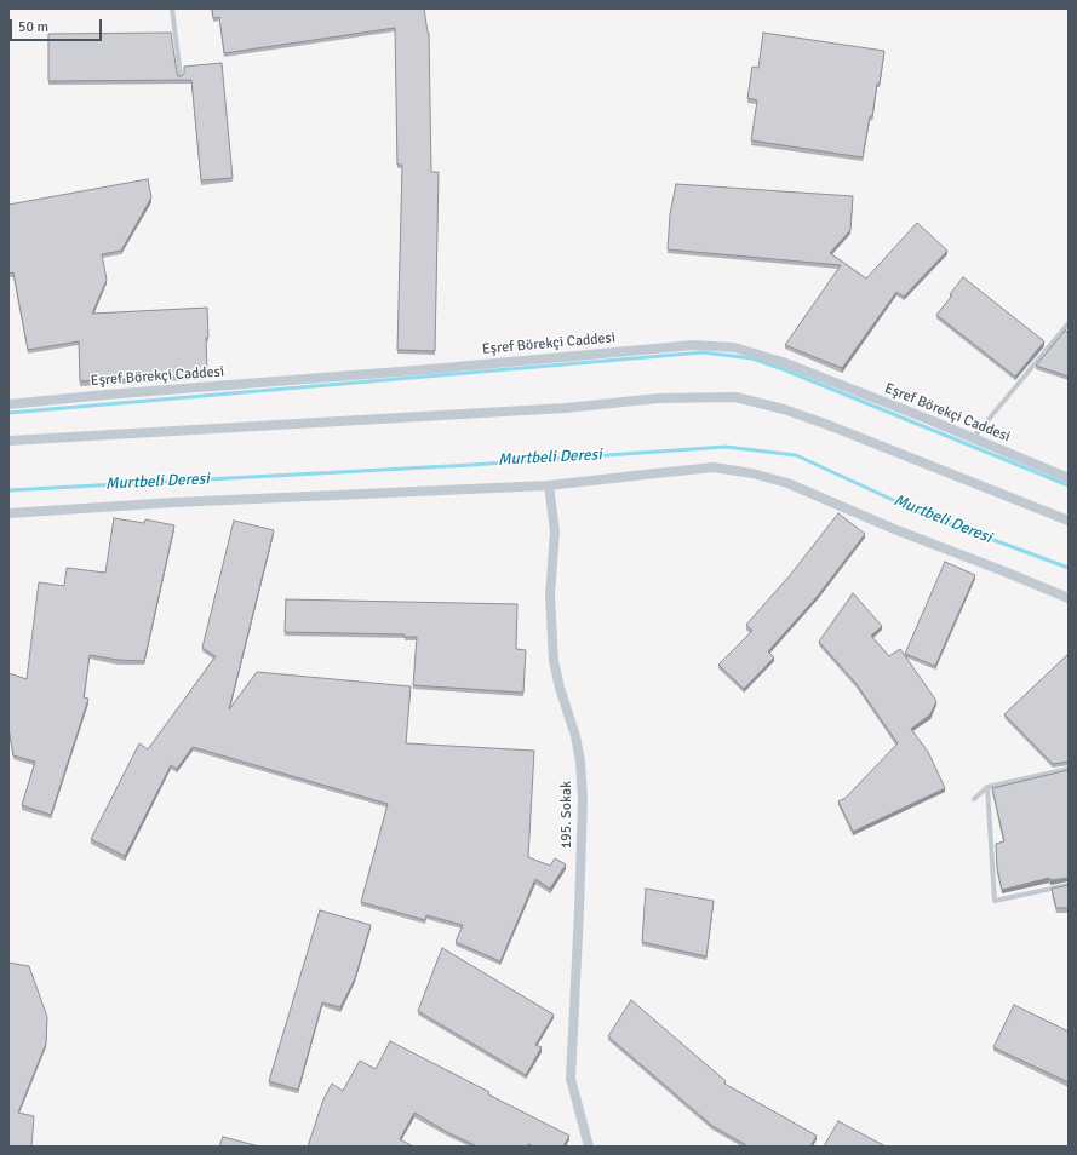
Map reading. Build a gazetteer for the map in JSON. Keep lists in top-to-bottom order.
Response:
{
  "streets": {
    "street": ["Eşref Börekçi Caddesi", "195. Sokak"]
  },
  "water": ["Murtbeli Deresi"],
  "scale_bar": "50 m"
}
